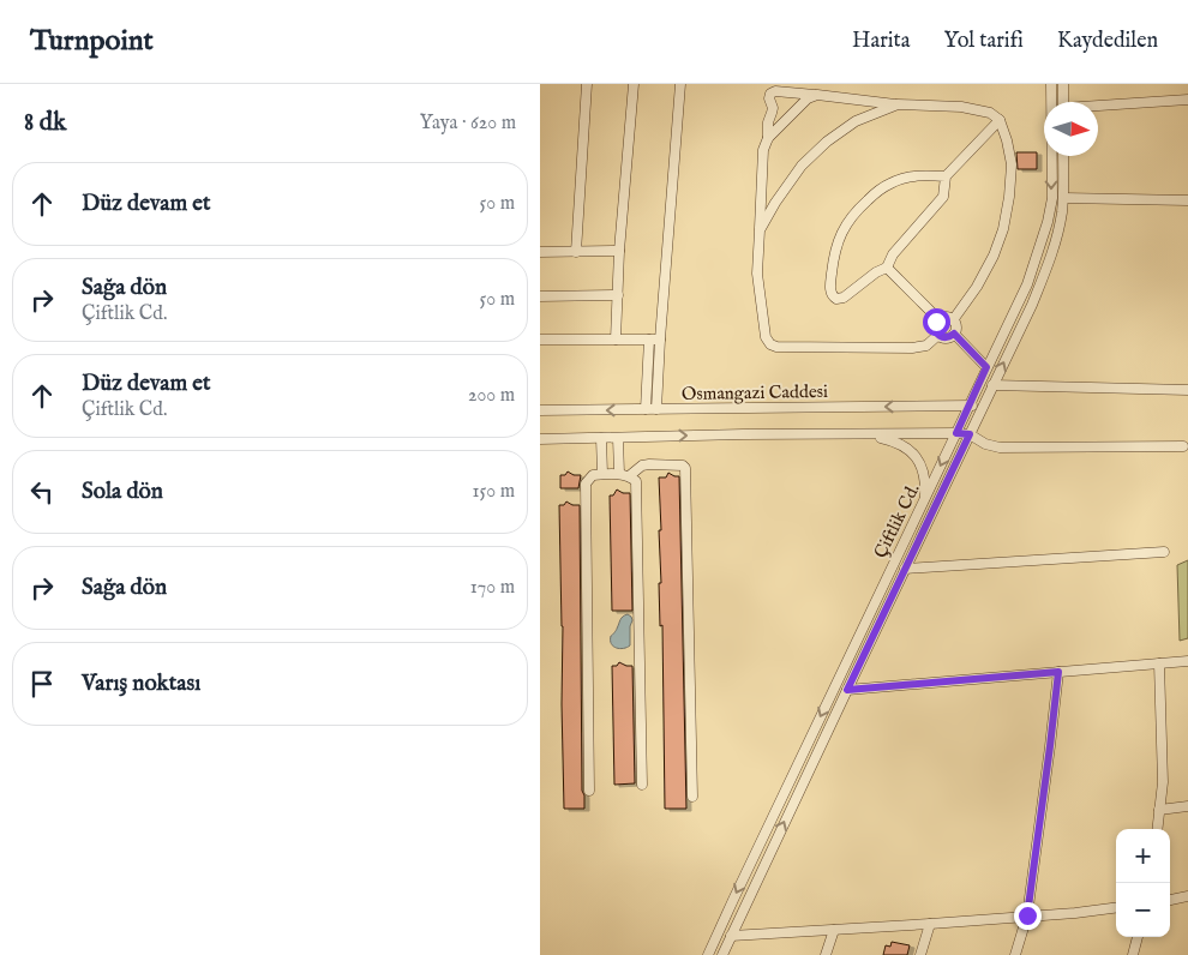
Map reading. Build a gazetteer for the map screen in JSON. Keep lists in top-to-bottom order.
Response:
{
  "streets": {
    "street": ["Osmangazi Caddesi", "Çiftlik Cd."]
  },
  "crossings": [
    ["Osmangazi Caddesi", "Çiftlik Cd."]
  ],
  "north": "right",
  "page": {
    "header": "Turnpoint",
    "nav": ["Harita", "Yol tarifi", "Kaydedilen"],
    "heading": ["8 dk", "Yaya · 620 m"],
    "list": [
      ["Düz devam et", "50 m"],
      ["Sağa dön", "Çiftlik Cd.", "50 m"],
      ["Düz devam et", "Çiftlik Cd.", "200 m"],
      ["Sola dön", "150 m"],
      ["Sağa dön", "170 m"],
      "Varış noktası"
    ],
    "map_buttons": ["+", "−"]
  }
}
